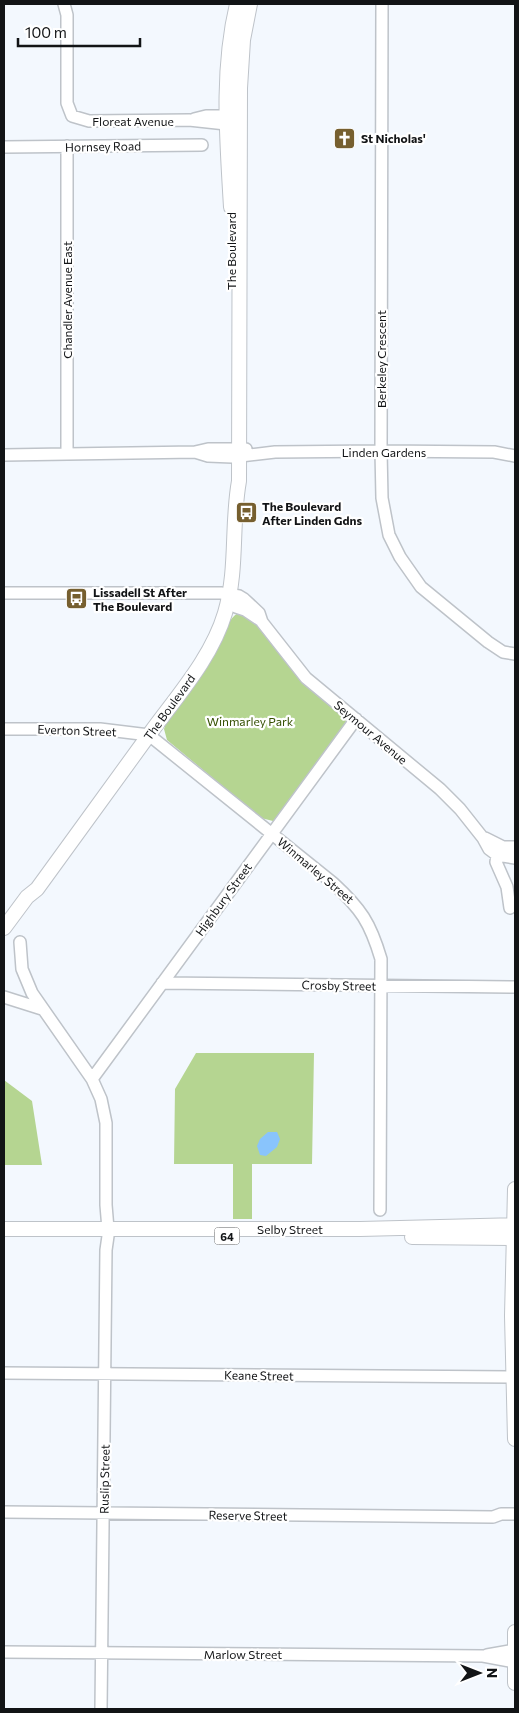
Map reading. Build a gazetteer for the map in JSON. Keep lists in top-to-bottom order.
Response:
{
  "streets": {
    "main road": ["The Boulevard", "Selby Street", "64"],
    "street": [
      "Floreat Avenue",
      "Hornsey Road",
      "Chandler Avenue East",
      "Berkeley Crescent",
      "Linden Gardens",
      "Everton Street",
      "Seymour Avenue",
      "Winmarley Street",
      "Highbury Street",
      "Crosby Street",
      "Keane Street",
      "Ruslip Street",
      "Reserve Street",
      "Marlow Street"
    ]
  },
  "crossings": [
    ["Floreat Avenue", "The Boulevard"],
    ["Hornsey Road", "Chandler Avenue East"],
    ["The Boulevard", "Linden Gardens"],
    ["The Boulevard", "Everton Street"],
    ["The Boulevard", "Seymour Avenue"],
    ["The Boulevard", "Winmarley Street"],
    ["Chandler Avenue East", "Linden Gardens"],
    ["Berkeley Crescent", "Linden Gardens"],
    ["Everton Street", "Winmarley Street"],
    ["Seymour Avenue", "Highbury Street"],
    ["Winmarley Street", "Highbury Street"],
    ["Winmarley Street", "Crosby Street"],
    ["Highbury Street", "Crosby Street"],
    ["Highbury Street", "Ruslip Street"],
    ["Selby Street", "Ruslip Street"],
    ["Keane Street", "Ruslip Street"],
    ["Ruslip Street", "Reserve Street"],
    ["Ruslip Street", "Marlow Street"]
  ],
  "parks": ["Winmarley Park"],
  "places": {
    "church": ["St Nicholas'"],
    "bus stop": ["The Boulevard After Linden Gdns", "Lissadell St After The Boulevard"]
  },
  "scale_bar": "100 m",
  "north": "right"
}
